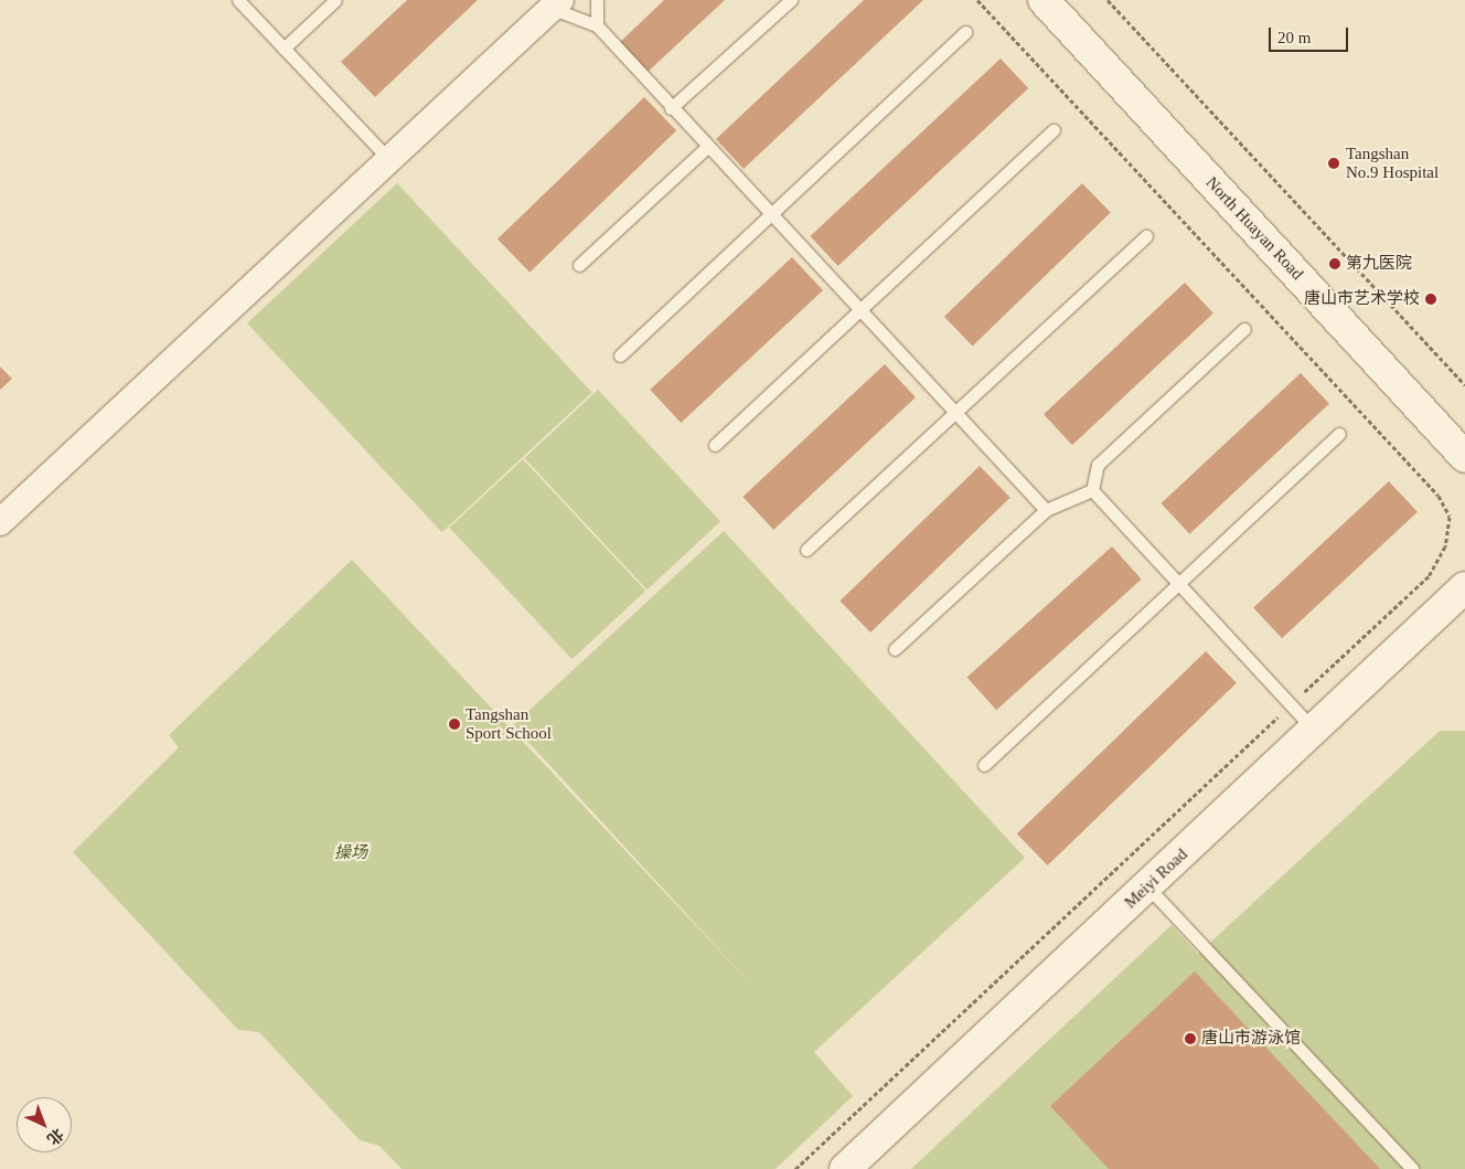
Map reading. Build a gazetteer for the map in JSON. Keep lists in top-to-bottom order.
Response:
{
  "streets": {
    "street": ["North Huayan Road", "Meiyi Road"]
  },
  "parks": ["操场"],
  "places": [
    "Tangshan No.9 Hospital",
    "第九医院",
    "唐山市艺术学校",
    "Tangshan Sport School",
    "唐山市游泳馆"
  ],
  "scale_bar": "20 m",
  "north": "bottom right"
}
